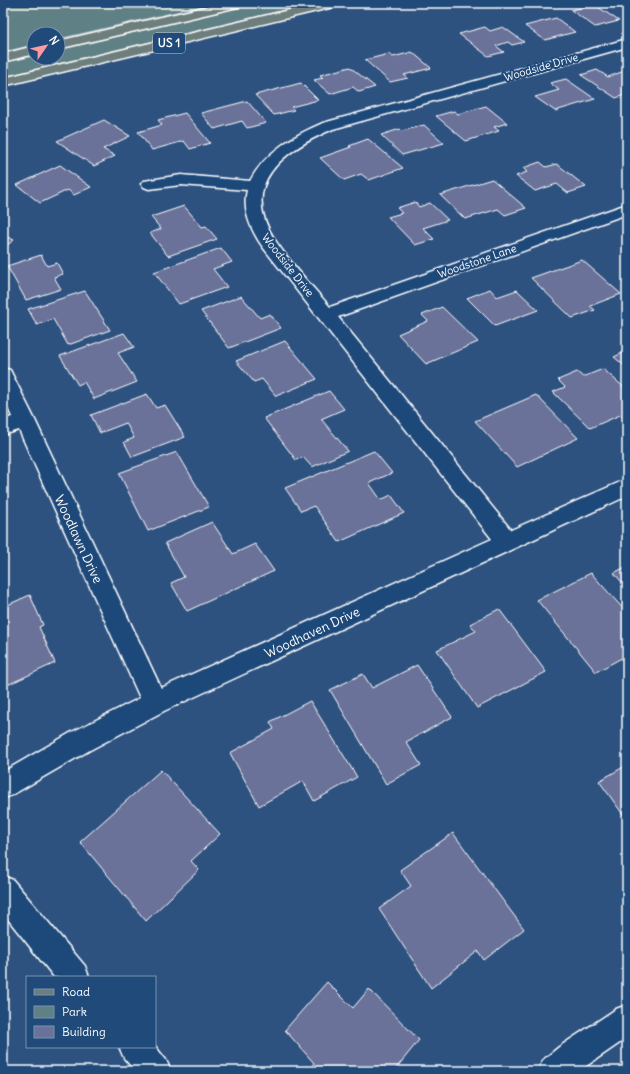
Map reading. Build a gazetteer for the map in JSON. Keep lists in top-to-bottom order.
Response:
{
  "streets": {
    "main road": ["US 1"],
    "street": [
      "Woodside Drive",
      "Woodstone Lane",
      "Woodlawn Drive",
      "Woodhaven Drive"
    ]
  },
  "crossings": [
    ["Woodside Drive", "Woodstone Lane"],
    ["Woodside Drive", "Woodhaven Drive"],
    ["Woodlawn Drive", "Woodhaven Drive"]
  ],
  "legend": ["Road", "Park", "Building"],
  "north": "top right"
}
